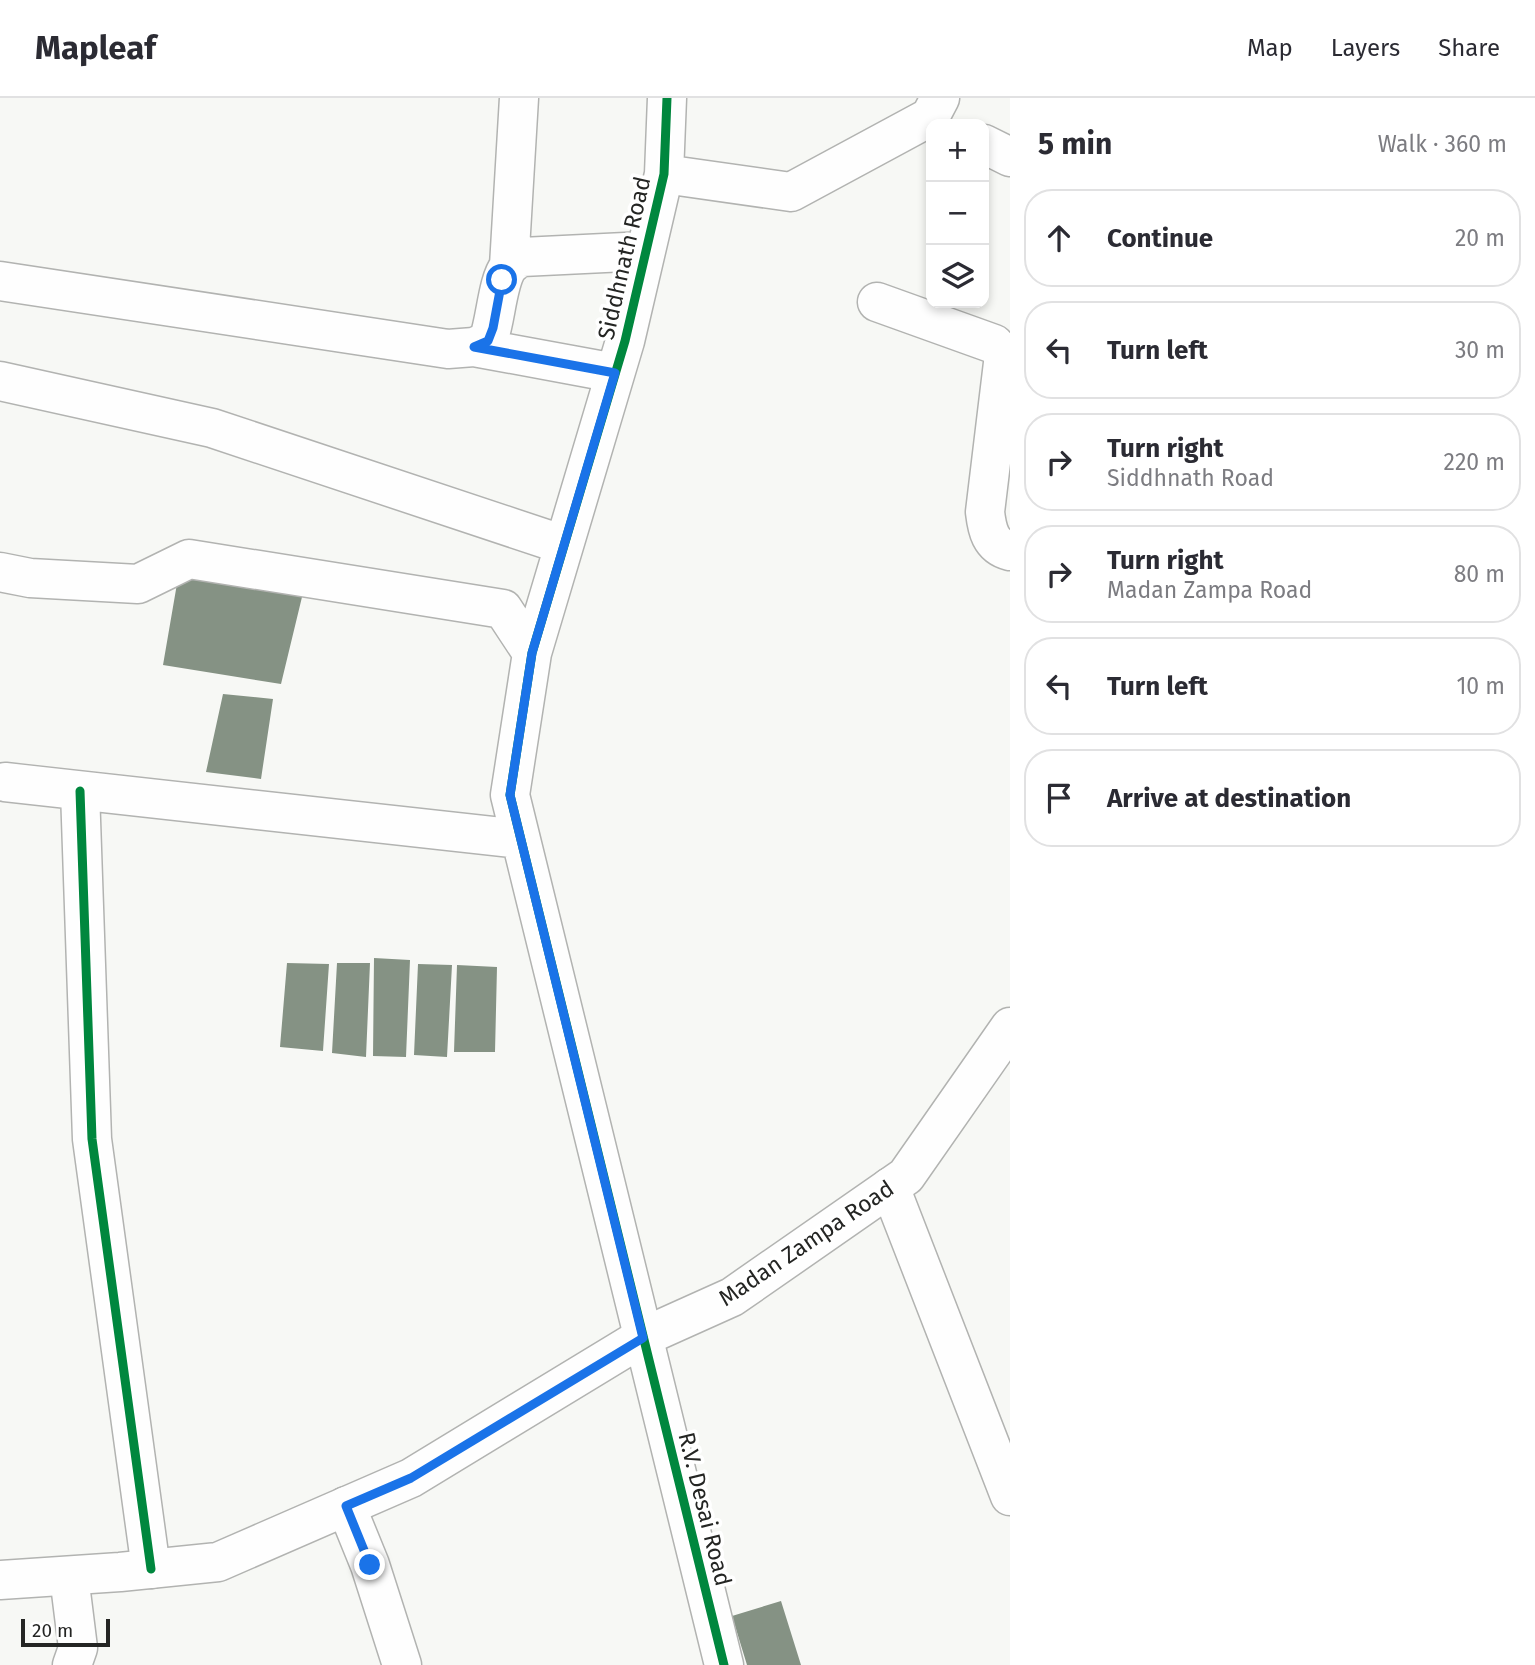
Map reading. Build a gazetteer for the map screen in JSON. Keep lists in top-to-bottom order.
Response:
{
  "streets": {
    "street": ["Siddhnath Road", "Madan Zampa Road", "R.V. Desai Road"]
  },
  "crossings": [
    ["Siddhnath Road", "Madan Zampa Road"],
    ["Siddhnath Road", "R.V. Desai Road"],
    ["Madan Zampa Road", "R.V. Desai Road"]
  ],
  "scale_bar": "20 m",
  "page": {
    "header": "Mapleaf",
    "nav": ["Map", "Layers", "Share"],
    "heading": ["5 min", "Walk · 360 m"],
    "map_buttons": ["+", "−"],
    "list": [
      ["Continue", "20 m"],
      ["Turn left", "30 m"],
      ["Turn right", "Siddhnath Road", "220 m"],
      ["Turn right", "Madan Zampa Road", "80 m"],
      ["Turn left", "10 m"],
      "Arrive at destination"
    ],
    "scale": "20 m"
  }
}
